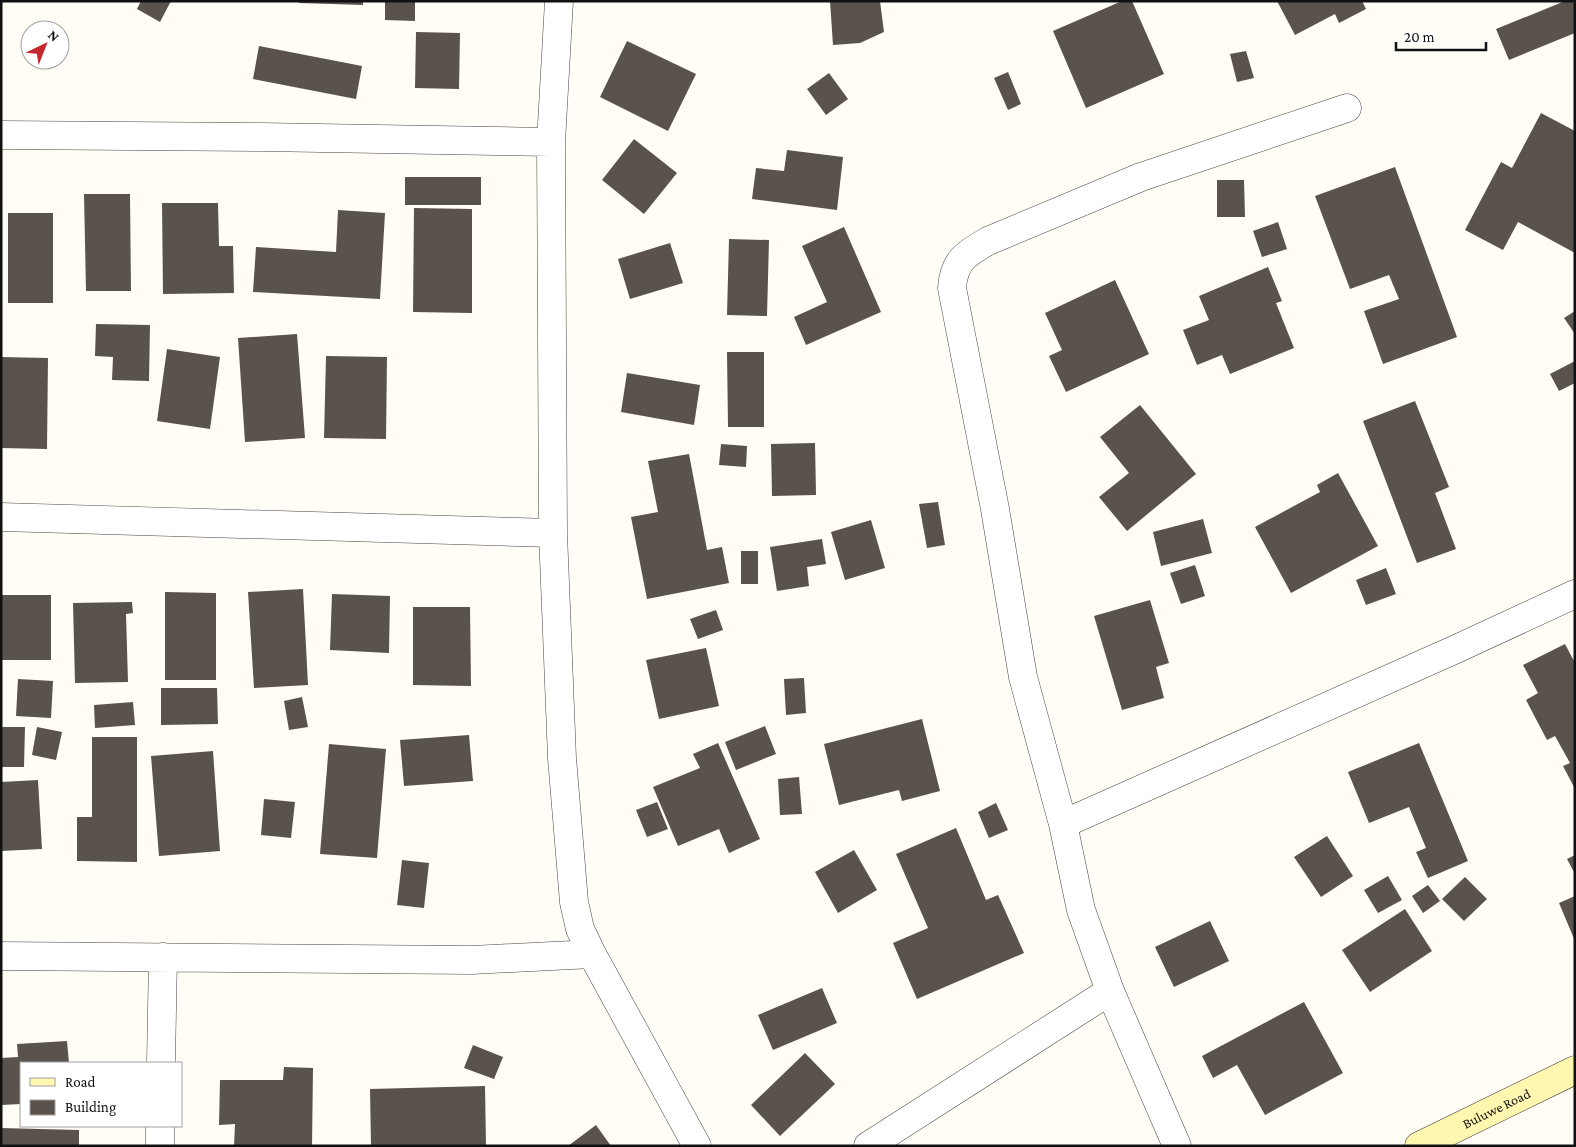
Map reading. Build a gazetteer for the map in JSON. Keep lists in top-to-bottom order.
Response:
{
  "streets": {
    "street": ["Buluwe Road"]
  },
  "legend": ["Road", "Building"],
  "scale_bar": "20 m",
  "north": "top right"
}
